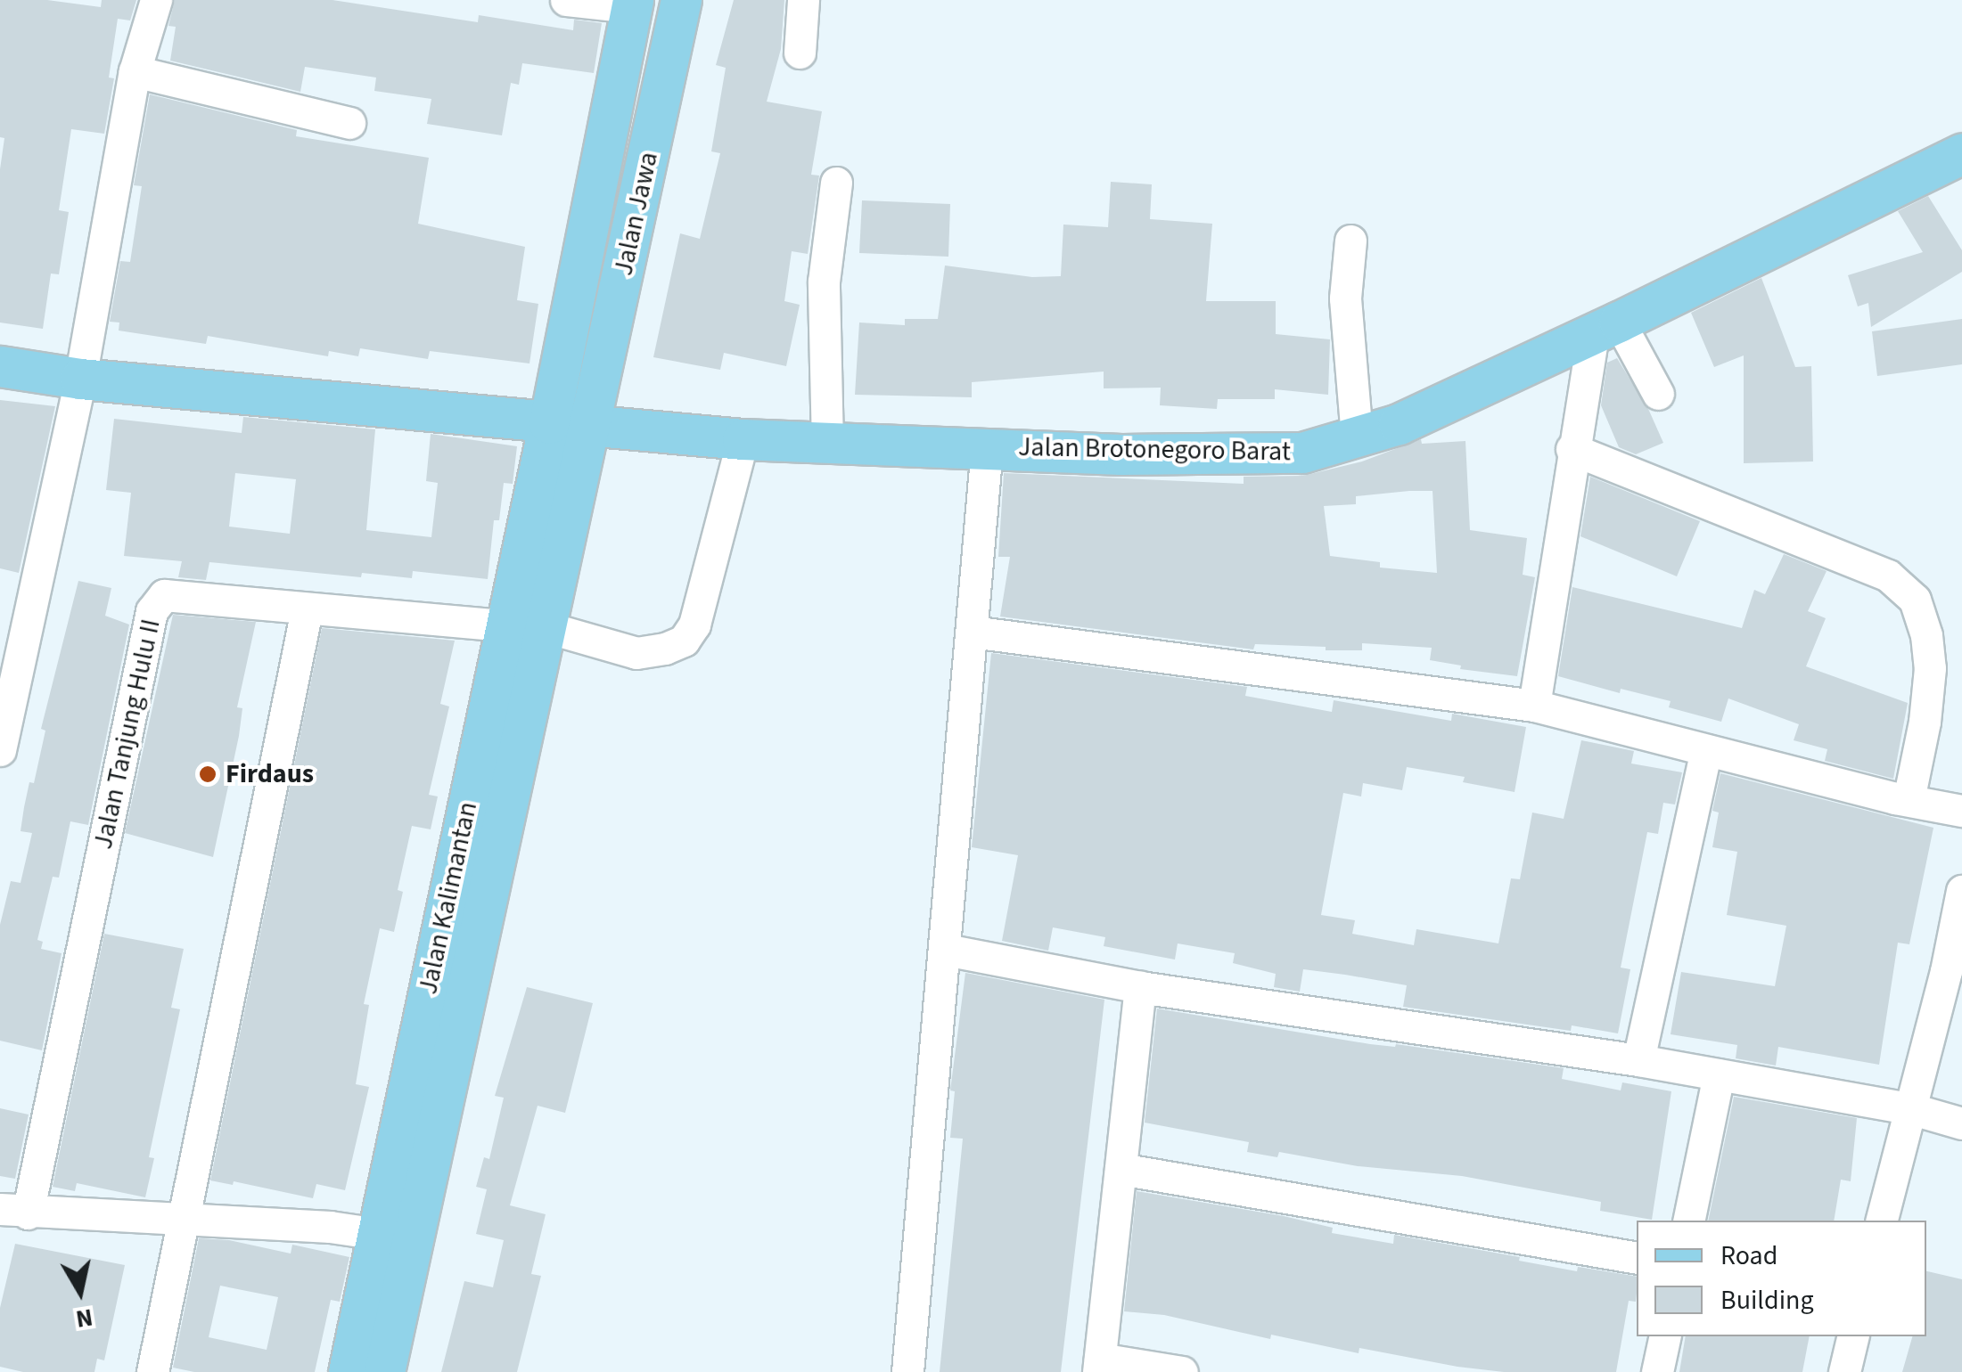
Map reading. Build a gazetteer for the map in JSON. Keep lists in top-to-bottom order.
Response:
{
  "streets": {
    "main road": ["Jalan Jawa", "Jalan Brotonegoro Barat", "Jalan Kalimantan"],
    "street": ["Jalan Tanjung Hulu II"]
  },
  "crossings": [
    ["Jalan Jawa", "Jalan Brotonegoro Barat"],
    ["Jalan Jawa", "Jalan Kalimantan"],
    ["Jalan Brotonegoro Barat", "Jalan Kalimantan"],
    ["Jalan Tanjung Hulu II", "Jalan Kalimantan"]
  ],
  "places": ["Firdaus"],
  "legend": ["Road", "Building"],
  "north": "bottom"
}
